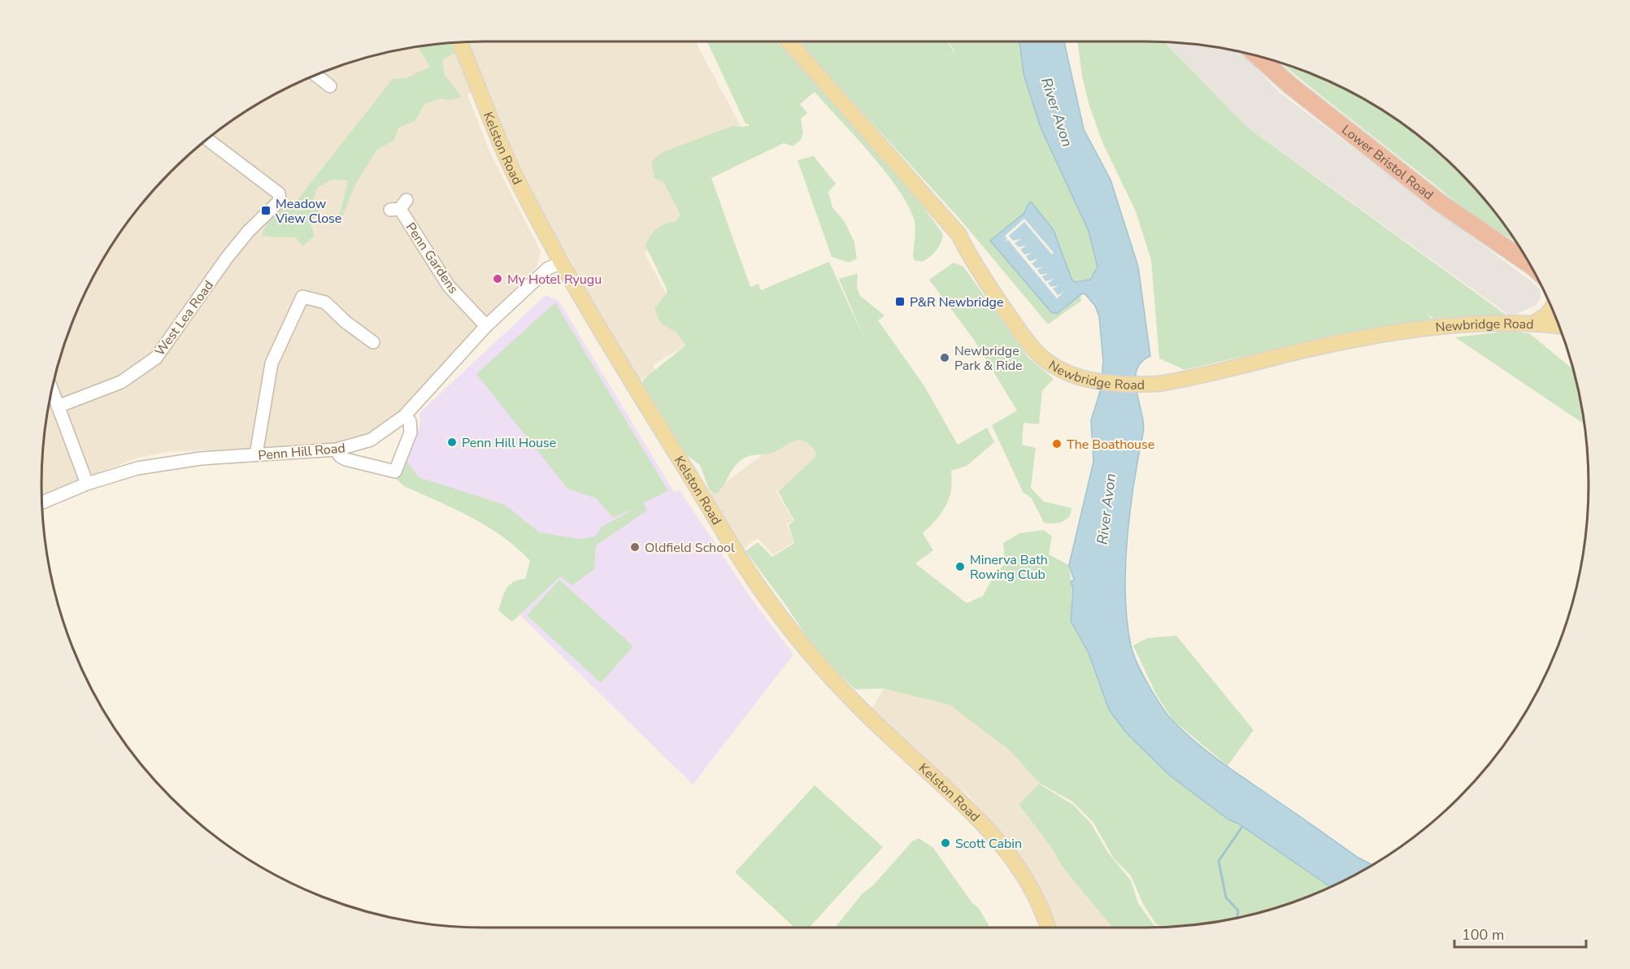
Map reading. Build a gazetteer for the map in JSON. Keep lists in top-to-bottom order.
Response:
{
  "streets": {
    "highway": ["Lower Bristol Road"],
    "main road": ["Kelston Road", "Newbridge Road"],
    "street": ["Penn Gardens", "West Lea Road", "Penn Hill Road"]
  },
  "crossings": [
    ["Kelston Road", "Penn Hill Road"],
    ["Penn Gardens", "Penn Hill Road"]
  ],
  "water": ["River Avon"],
  "places": {
    "transit": ["Meadow View Close", "P&R Newbridge"],
    "other": [
      "My Hotel Ryugu",
      "Newbridge Park & Ride",
      "Penn Hill House",
      "The Boathouse",
      "Oldfield School",
      "Minerva Bath Rowing Club",
      "Scott Cabin"
    ]
  },
  "scale_bar": "100 m"
}
